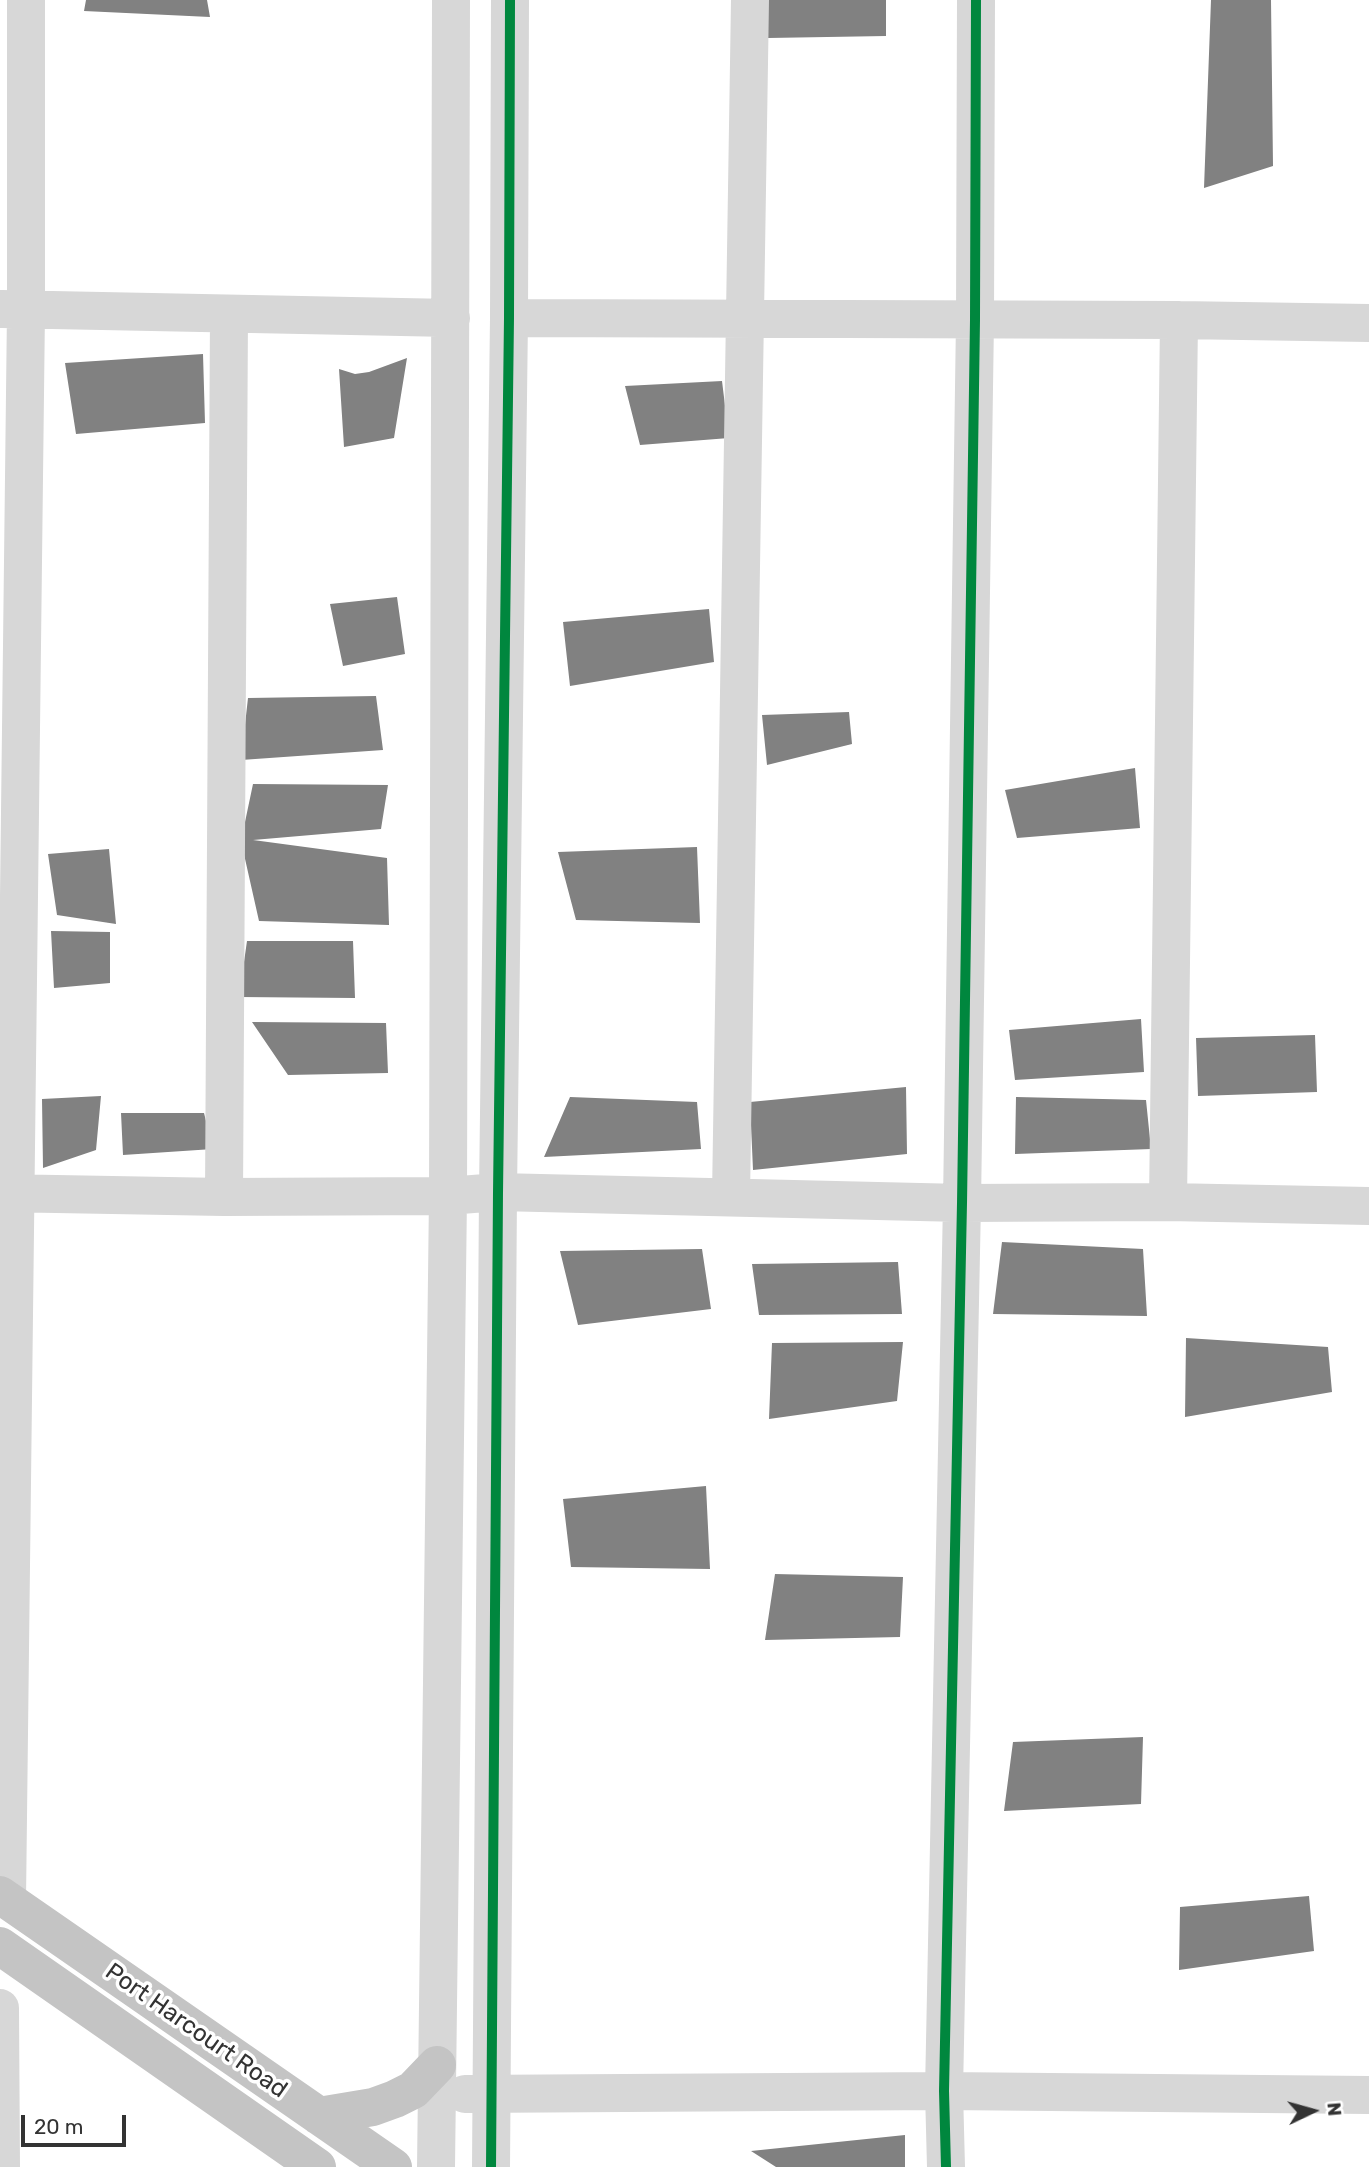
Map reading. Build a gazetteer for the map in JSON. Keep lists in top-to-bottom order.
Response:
{
  "streets": {
    "highway": ["Port Harcourt Road"]
  },
  "scale_bar": "20 m",
  "north": "right"
}
